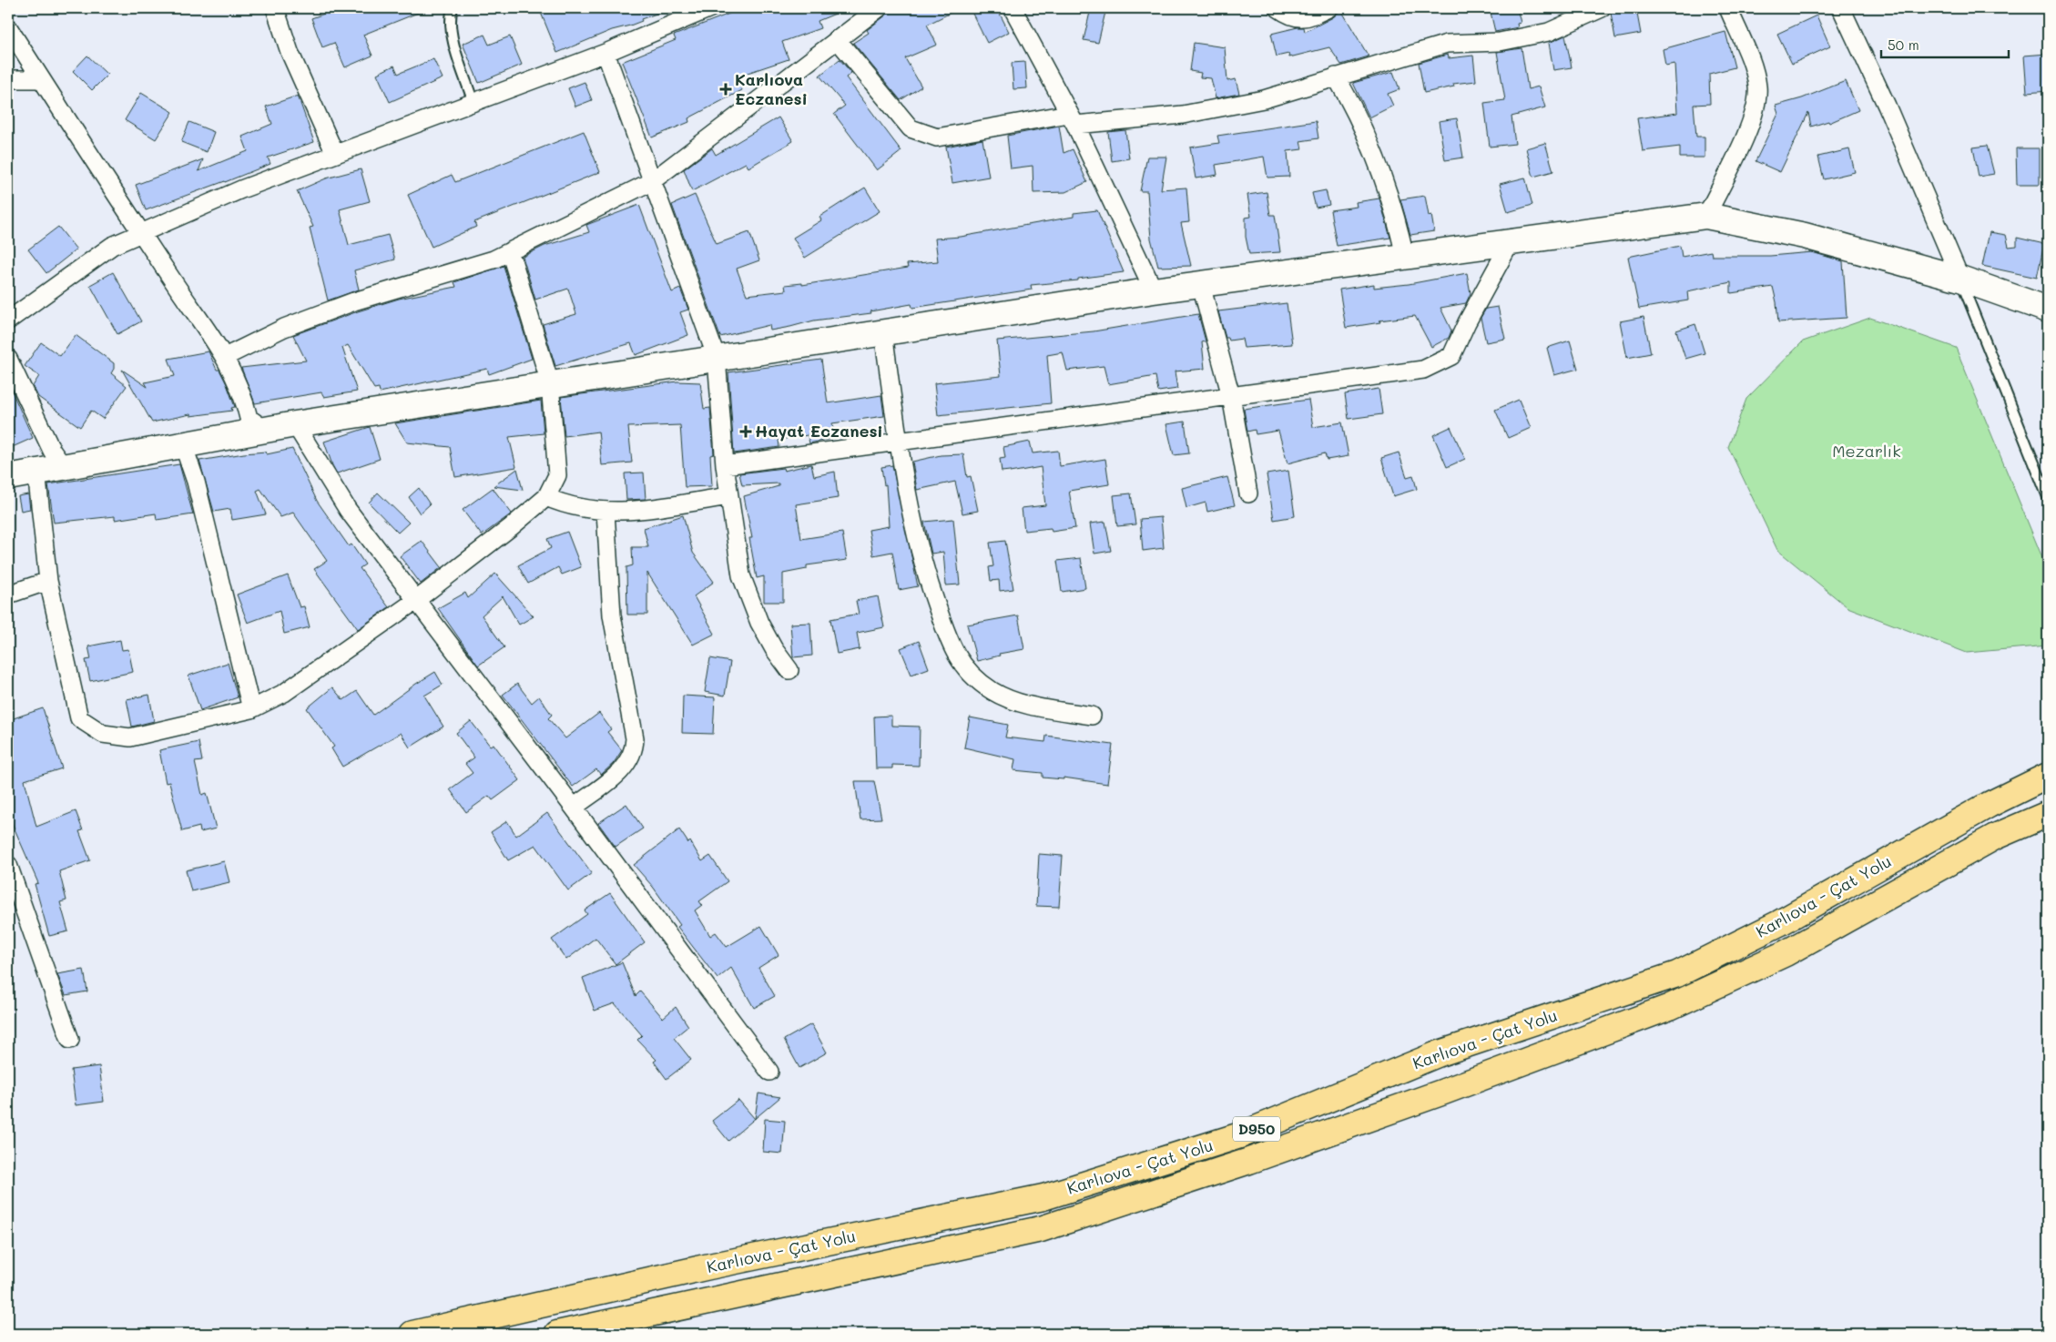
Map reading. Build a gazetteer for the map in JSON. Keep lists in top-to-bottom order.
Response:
{
  "streets": {
    "highway": ["Karlıova - Çat Yolu", "D950"]
  },
  "parks": ["Mezarlık"],
  "places": {
    "health": ["Karlıova Eczanesi", "Hayat Eczanesi"]
  },
  "scale_bar": "50 m"
}
